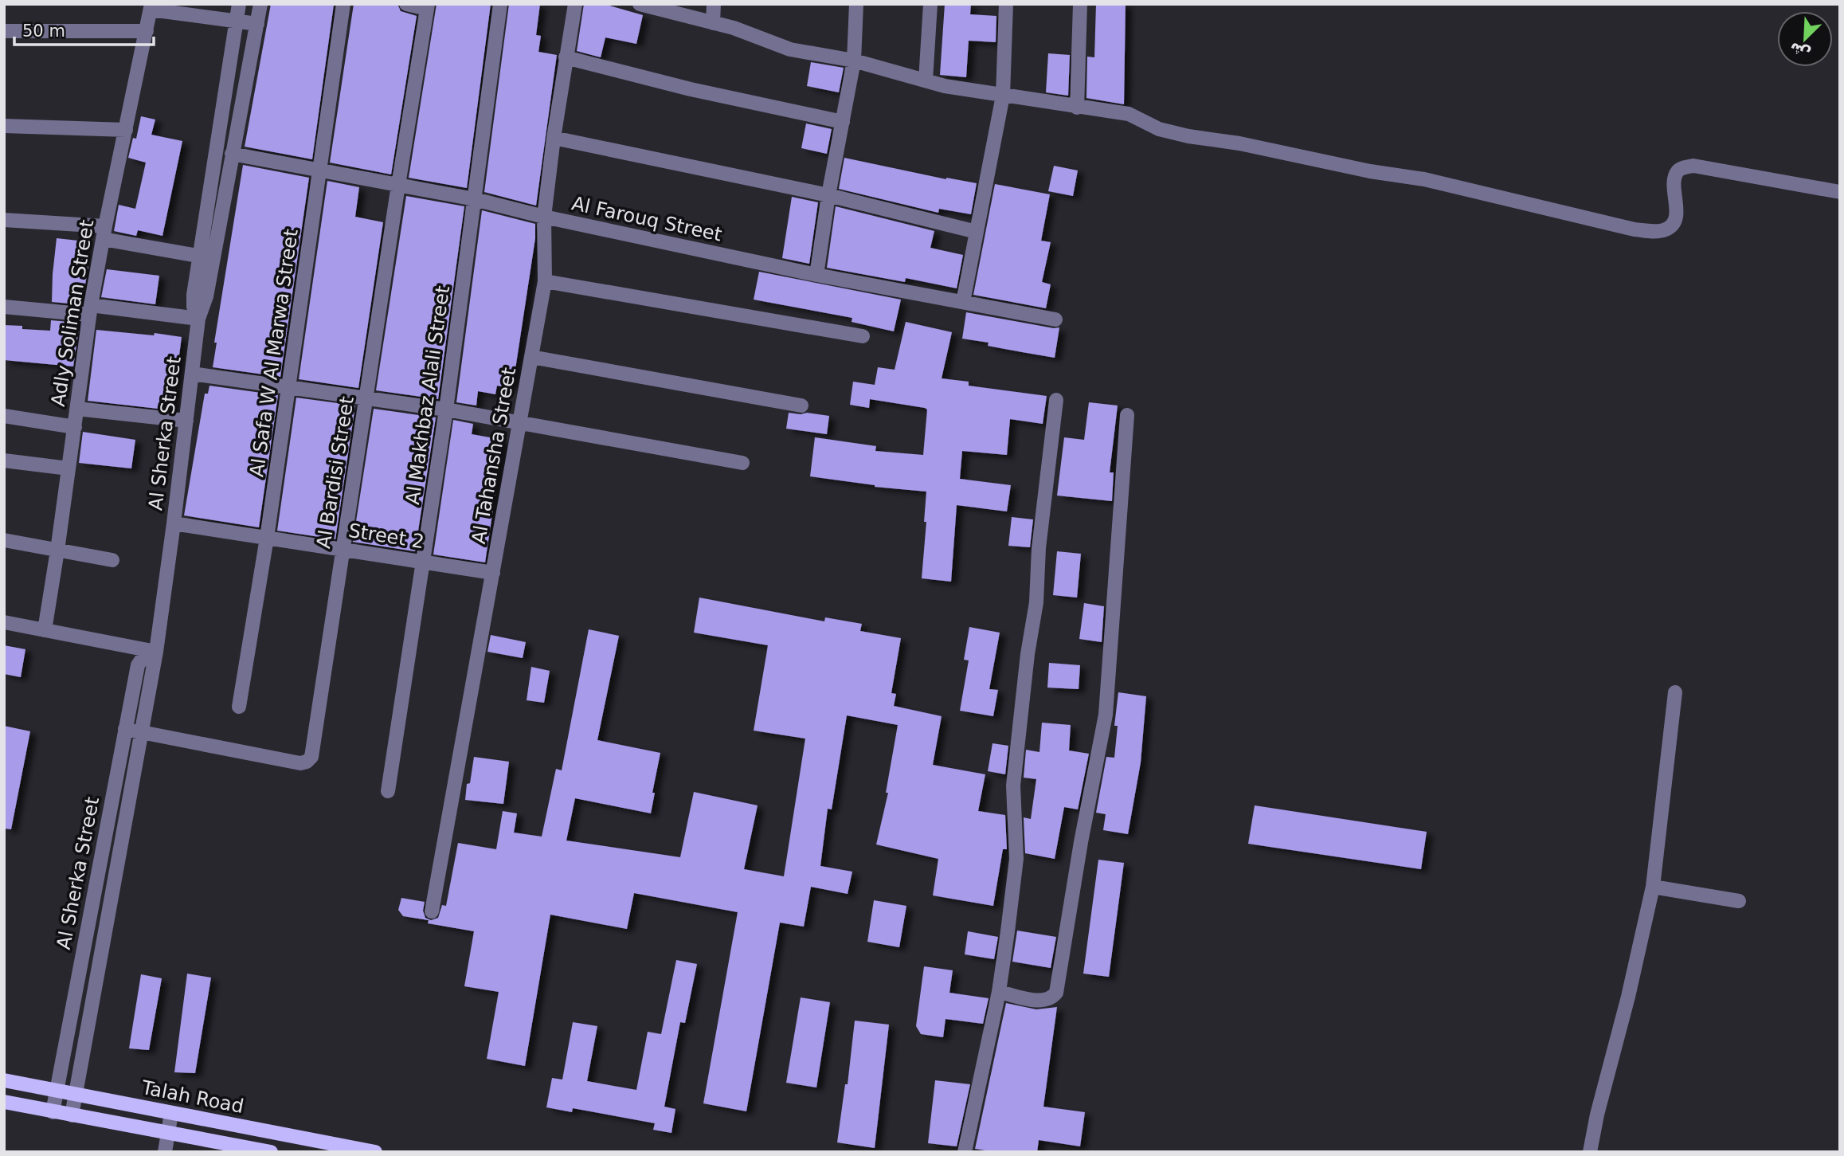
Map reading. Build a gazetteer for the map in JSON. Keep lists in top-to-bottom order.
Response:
{
  "streets": {
    "main road": ["Talah Road"],
    "street": [
      "Al Farouq Street",
      "Adly Soliman Street",
      "Al Safa W Al Marwa Street",
      "Al Makhbaz Alali Street",
      "Al Sherka Street",
      "Al Tahansha Street",
      "Al Bardisi Street",
      "Street 2"
    ]
  },
  "crossings": [
    ["Al Farouq Street", "Al Safa W Al Marwa Street"],
    ["Al Farouq Street", "Al Makhbaz Alali Street"],
    ["Al Farouq Street", "Al Sherka Street"],
    ["Al Farouq Street", "Al Tahansha Street"],
    ["Al Farouq Street", "Al Bardisi Street"],
    ["Al Safa W Al Marwa Street", "Street 2"],
    ["Al Makhbaz Alali Street", "Street 2"],
    ["Al Sherka Street", "Al Bardisi Street"],
    ["Al Sherka Street", "Street 2"],
    ["Al Sherka Street", "Talah Road"],
    ["Al Tahansha Street", "Street 2"],
    ["Al Bardisi Street", "Street 2"]
  ],
  "scale_bar": "50 m",
  "north": "bottom left"
}
